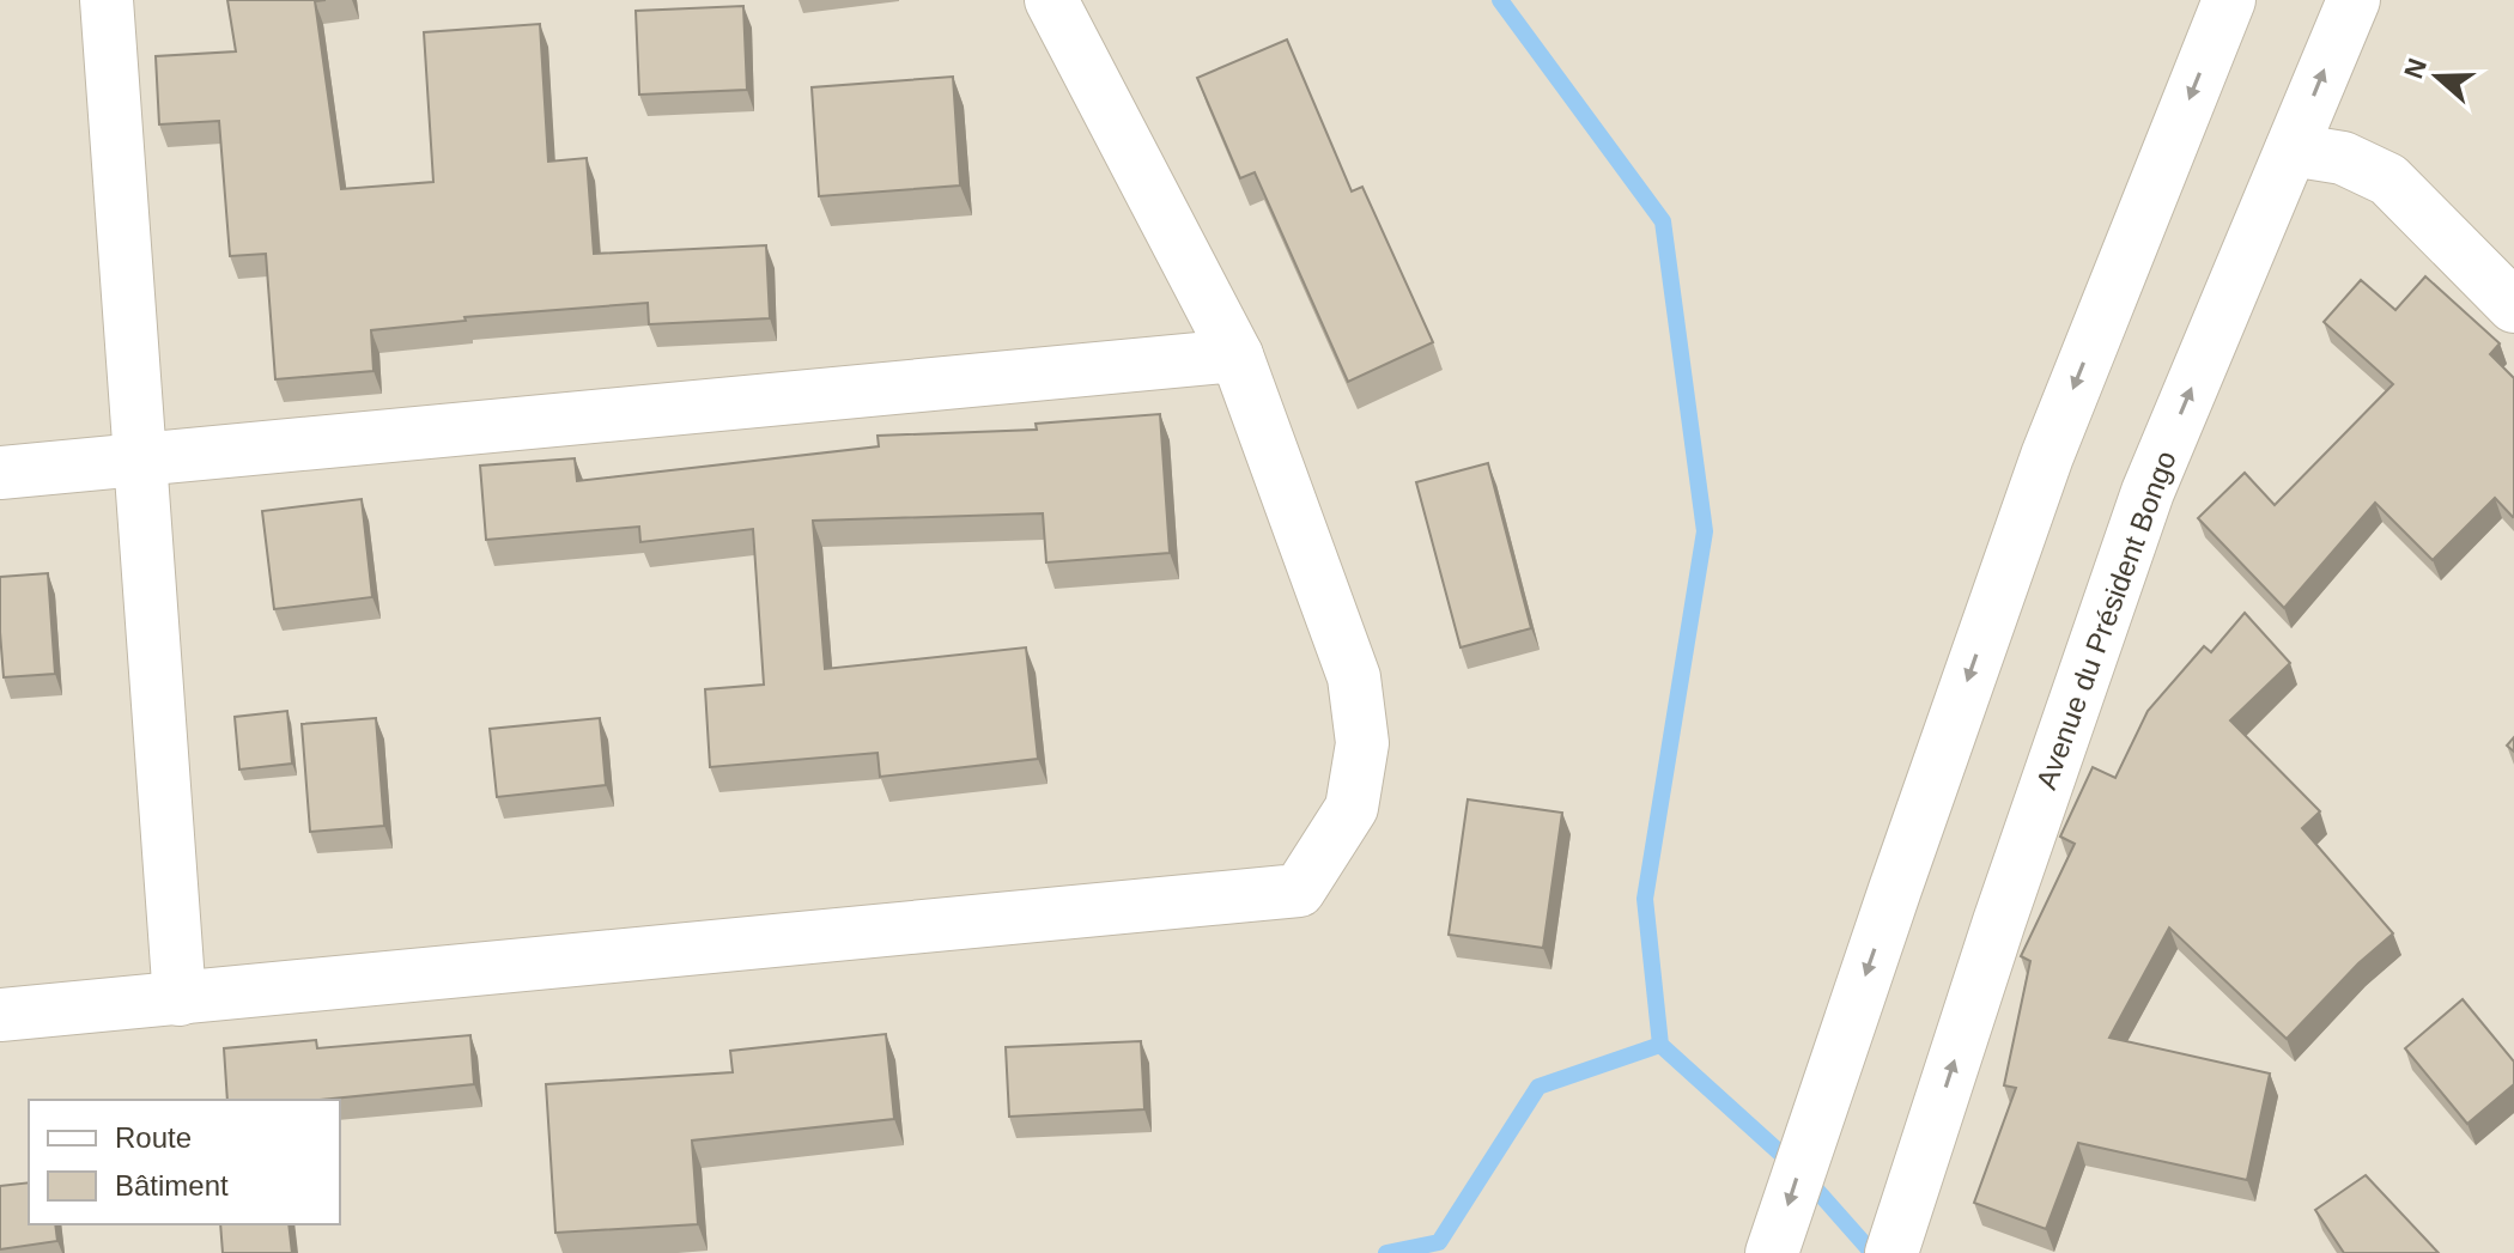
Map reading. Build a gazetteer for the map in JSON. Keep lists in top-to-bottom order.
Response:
{
  "streets": {
    "street": ["Avenue du Président Bongo"]
  },
  "legend": ["Route", "Bâtiment"],
  "north": "left"
}
